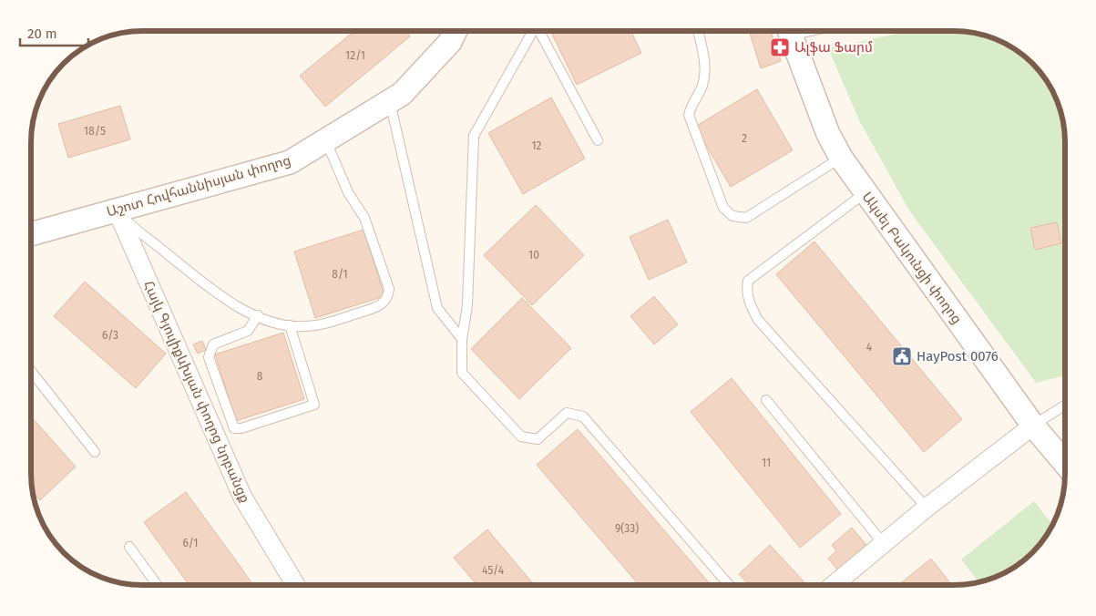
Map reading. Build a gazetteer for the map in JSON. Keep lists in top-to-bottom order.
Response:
{
  "streets": {
    "street": ["Աշոտ Հովհաննիսյան փողոց", "Ակսել Բակունցի փողոց", "Հայկ Գյուլիքևխյան փողոց նրբանցք"]
  },
  "crossings": [
    ["Աշոտ Հովհաննիսյան փողոց", "Հայկ Գյուլիքևխյան փողոց նրբանցք"]
  ],
  "places": {
    "pharmacy": ["Ալֆա Ֆարմ"],
    "public building": ["HayPost 0076"]
  },
  "house_numbers": [
    "12/1",
    "18/5",
    "2",
    "12",
    "10",
    "8/1",
    "6/3",
    "4",
    "8",
    "11",
    "9(33)",
    "6/1",
    "45/4"
  ],
  "scale_bar": "20 m"
}
